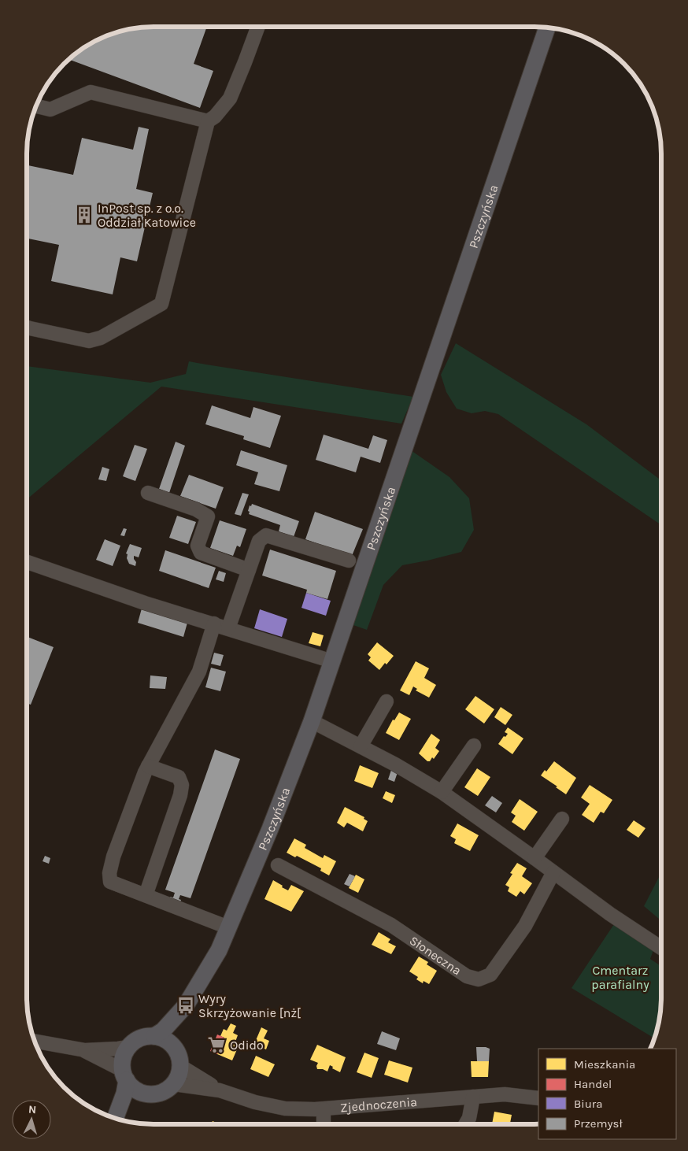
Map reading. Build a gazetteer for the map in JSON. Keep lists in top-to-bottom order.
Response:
{
  "streets": {
    "main road": ["Pszczyńska"],
    "street": ["Słoneczna", "Zjednoczenia"]
  },
  "crossings": [
    ["Pszczyńska", "Zjednoczenia"]
  ],
  "parks": ["Cmentarz parafialny"],
  "places": {
    "building": ["InPost sp. z o.o. Oddział Katowice"],
    "bus stop": ["Wyry Skrzyżowanie [nż["],
    "supermarket": ["Odido"]
  },
  "legend": [
    "Mieszkania",
    "Handel",
    "Biura",
    "Przemysł"
  ],
  "north": "top"
}
